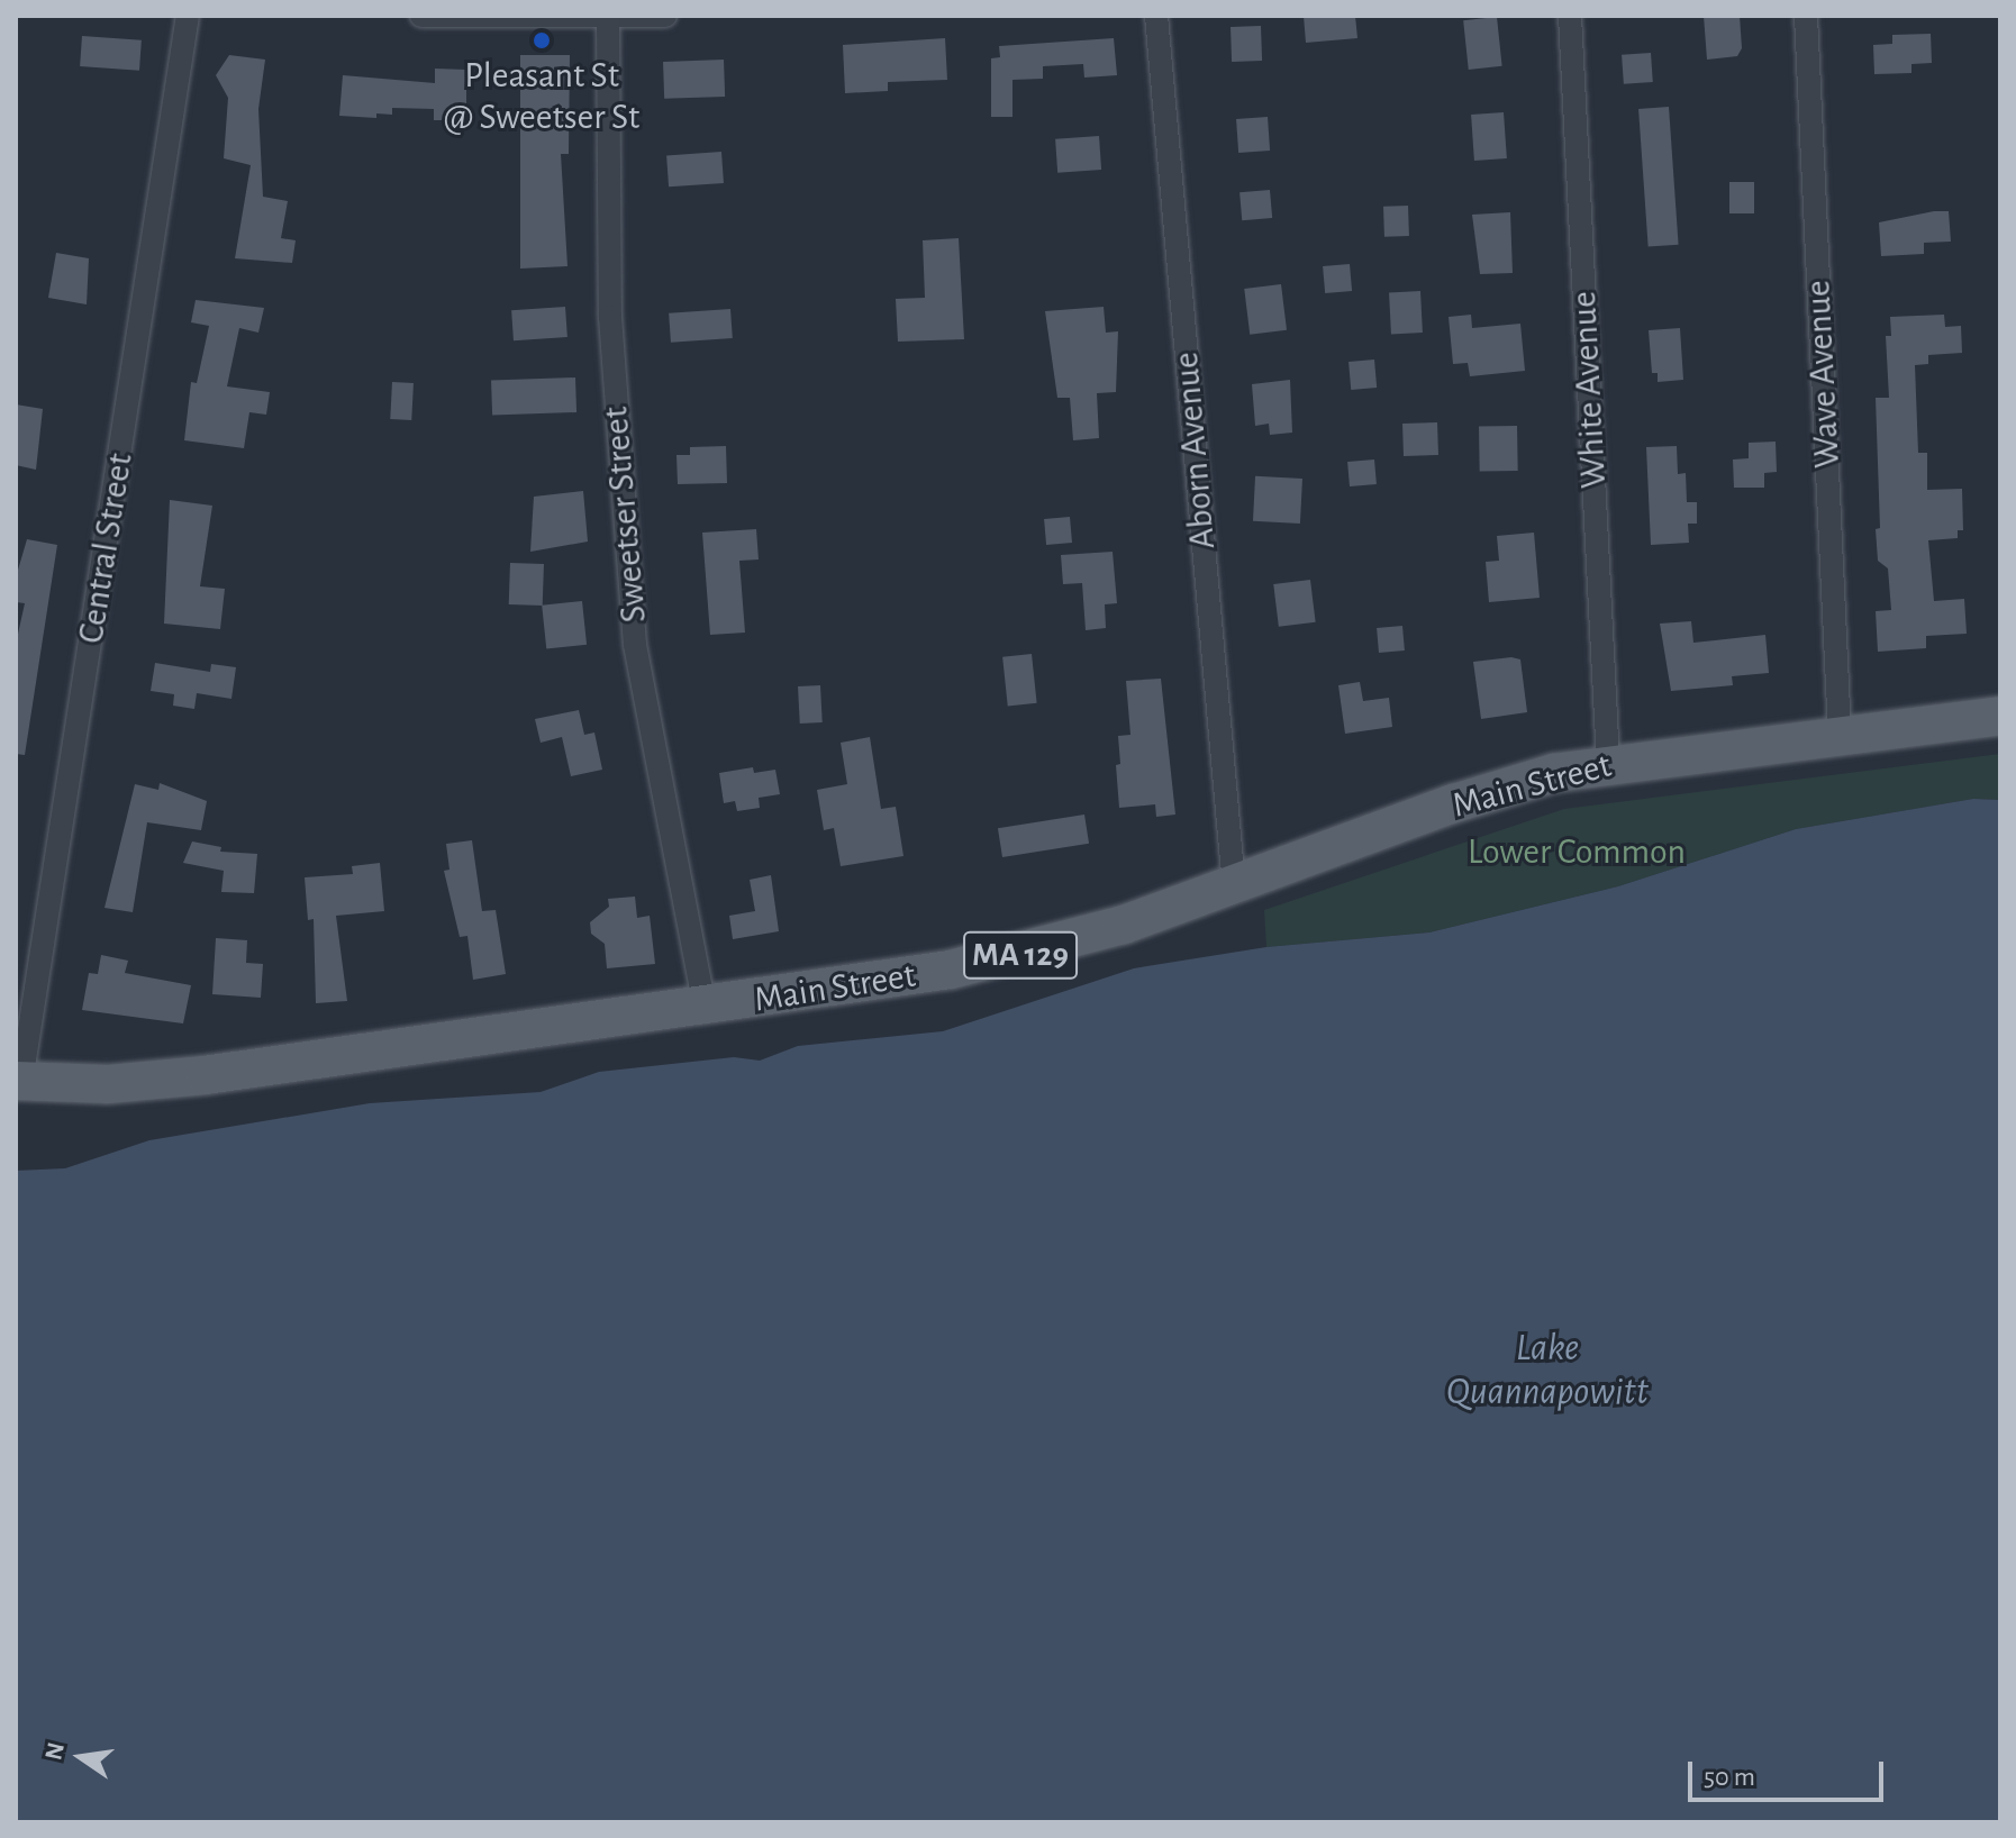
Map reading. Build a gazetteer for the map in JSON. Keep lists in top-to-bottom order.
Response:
{
  "streets": {
    "main road": ["Main Street", "MA 129"],
    "street": [
      "Wave Avenue",
      "White Avenue",
      "Aborn Avenue",
      "Sweetser Street",
      "Central Street"
    ]
  },
  "crossings": [
    ["Wave Avenue", "Main Street"],
    ["White Avenue", "Main Street"],
    ["Aborn Avenue", "Main Street"],
    ["Sweetser Street", "Main Street"],
    ["Central Street", "Main Street"]
  ],
  "water": ["Lake Quannapowitt"],
  "parks": ["Lower Common"],
  "places": ["Pleasant St @ Sweetser St"],
  "scale_bar": "50 m",
  "north": "left"
}
